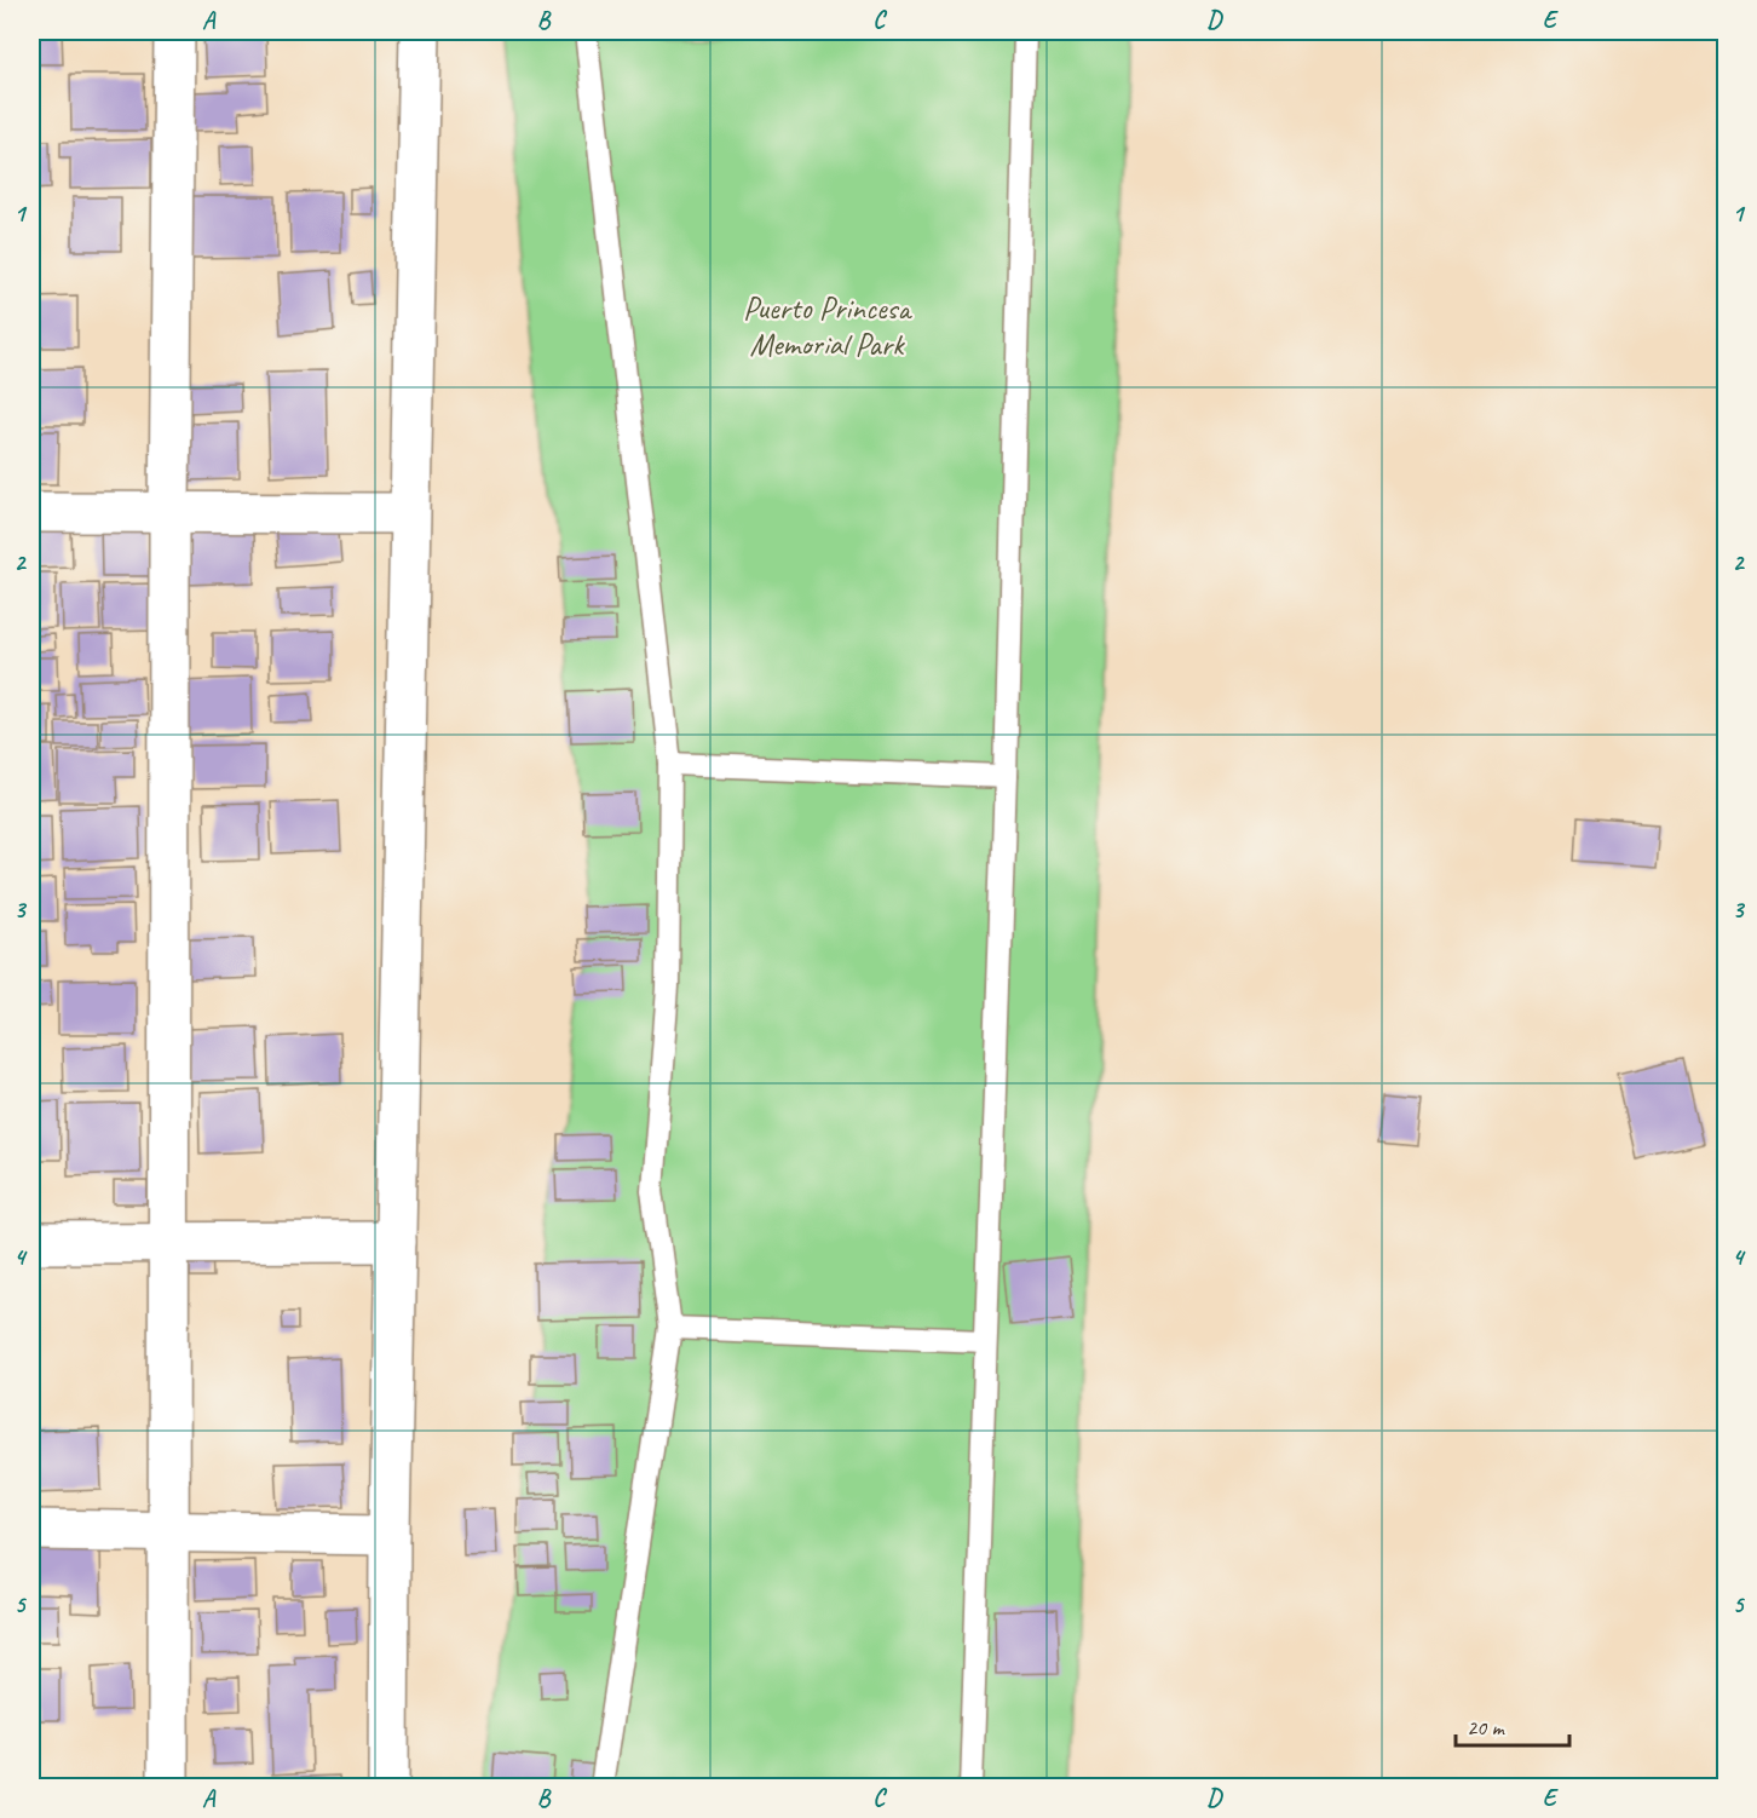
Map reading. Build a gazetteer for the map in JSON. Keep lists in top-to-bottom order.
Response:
{
  "parks": ["Puerto Princesa Memorial Park"],
  "scale_bar": "20 m",
  "grid": {
    "columns": [
      "A",
      "B",
      "C",
      "D",
      "E"
    ],
    "rows": [
      "1",
      "2",
      "3",
      "4",
      "5"
    ]
  }
}
